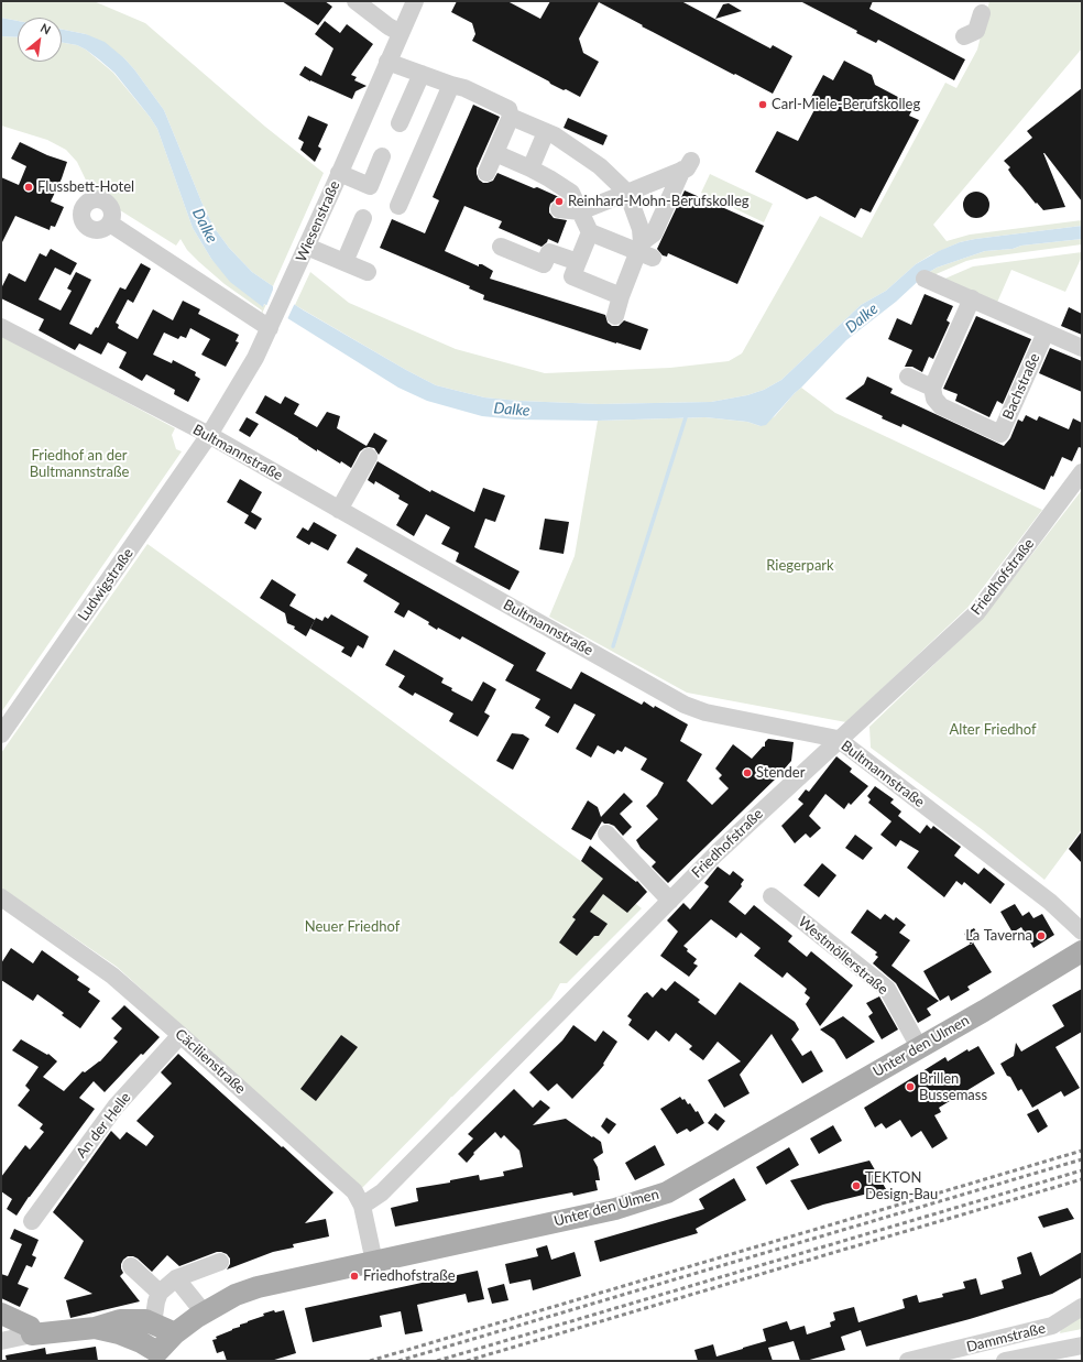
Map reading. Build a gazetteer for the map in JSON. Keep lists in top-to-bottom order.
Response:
{
  "streets": {
    "main road": ["Unter den Ulmen"],
    "street": [
      "Wiesenstraße",
      "Bachstraße",
      "Bultmannstraße",
      "Friedhofstraße",
      "Ludwigstraße",
      "Westmöllerstraße",
      "Cäcilienstraße",
      "An der Helle",
      "Dammstraße"
    ]
  },
  "crossings": [
    ["Wiesenstraße", "Bultmannstraße"],
    ["Wiesenstraße", "Ludwigstraße"],
    ["Bultmannstraße", "Friedhofstraße"],
    ["Bultmannstraße", "Ludwigstraße"],
    ["Friedhofstraße", "Cäcilienstraße"],
    ["Westmöllerstraße", "Unter den Ulmen"],
    ["Unter den Ulmen", "Cäcilienstraße"],
    ["Cäcilienstraße", "An der Helle"]
  ],
  "water": ["Dalke"],
  "parks": [
    "Friedhof an der Bultmannstraße",
    "Riegerpark",
    "Alter Friedhof",
    "Neuer Friedhof"
  ],
  "places": [
    "Carl-Miele-Berufskolleg",
    "Flussbett-Hotel",
    "Reinhard-Mohn-Berufskolleg",
    "Stender",
    "La Taverna",
    "Brillen Bussemass",
    "TEKTON Design-Bau",
    "Friedhofstraße"
  ],
  "north": "top right"
}
